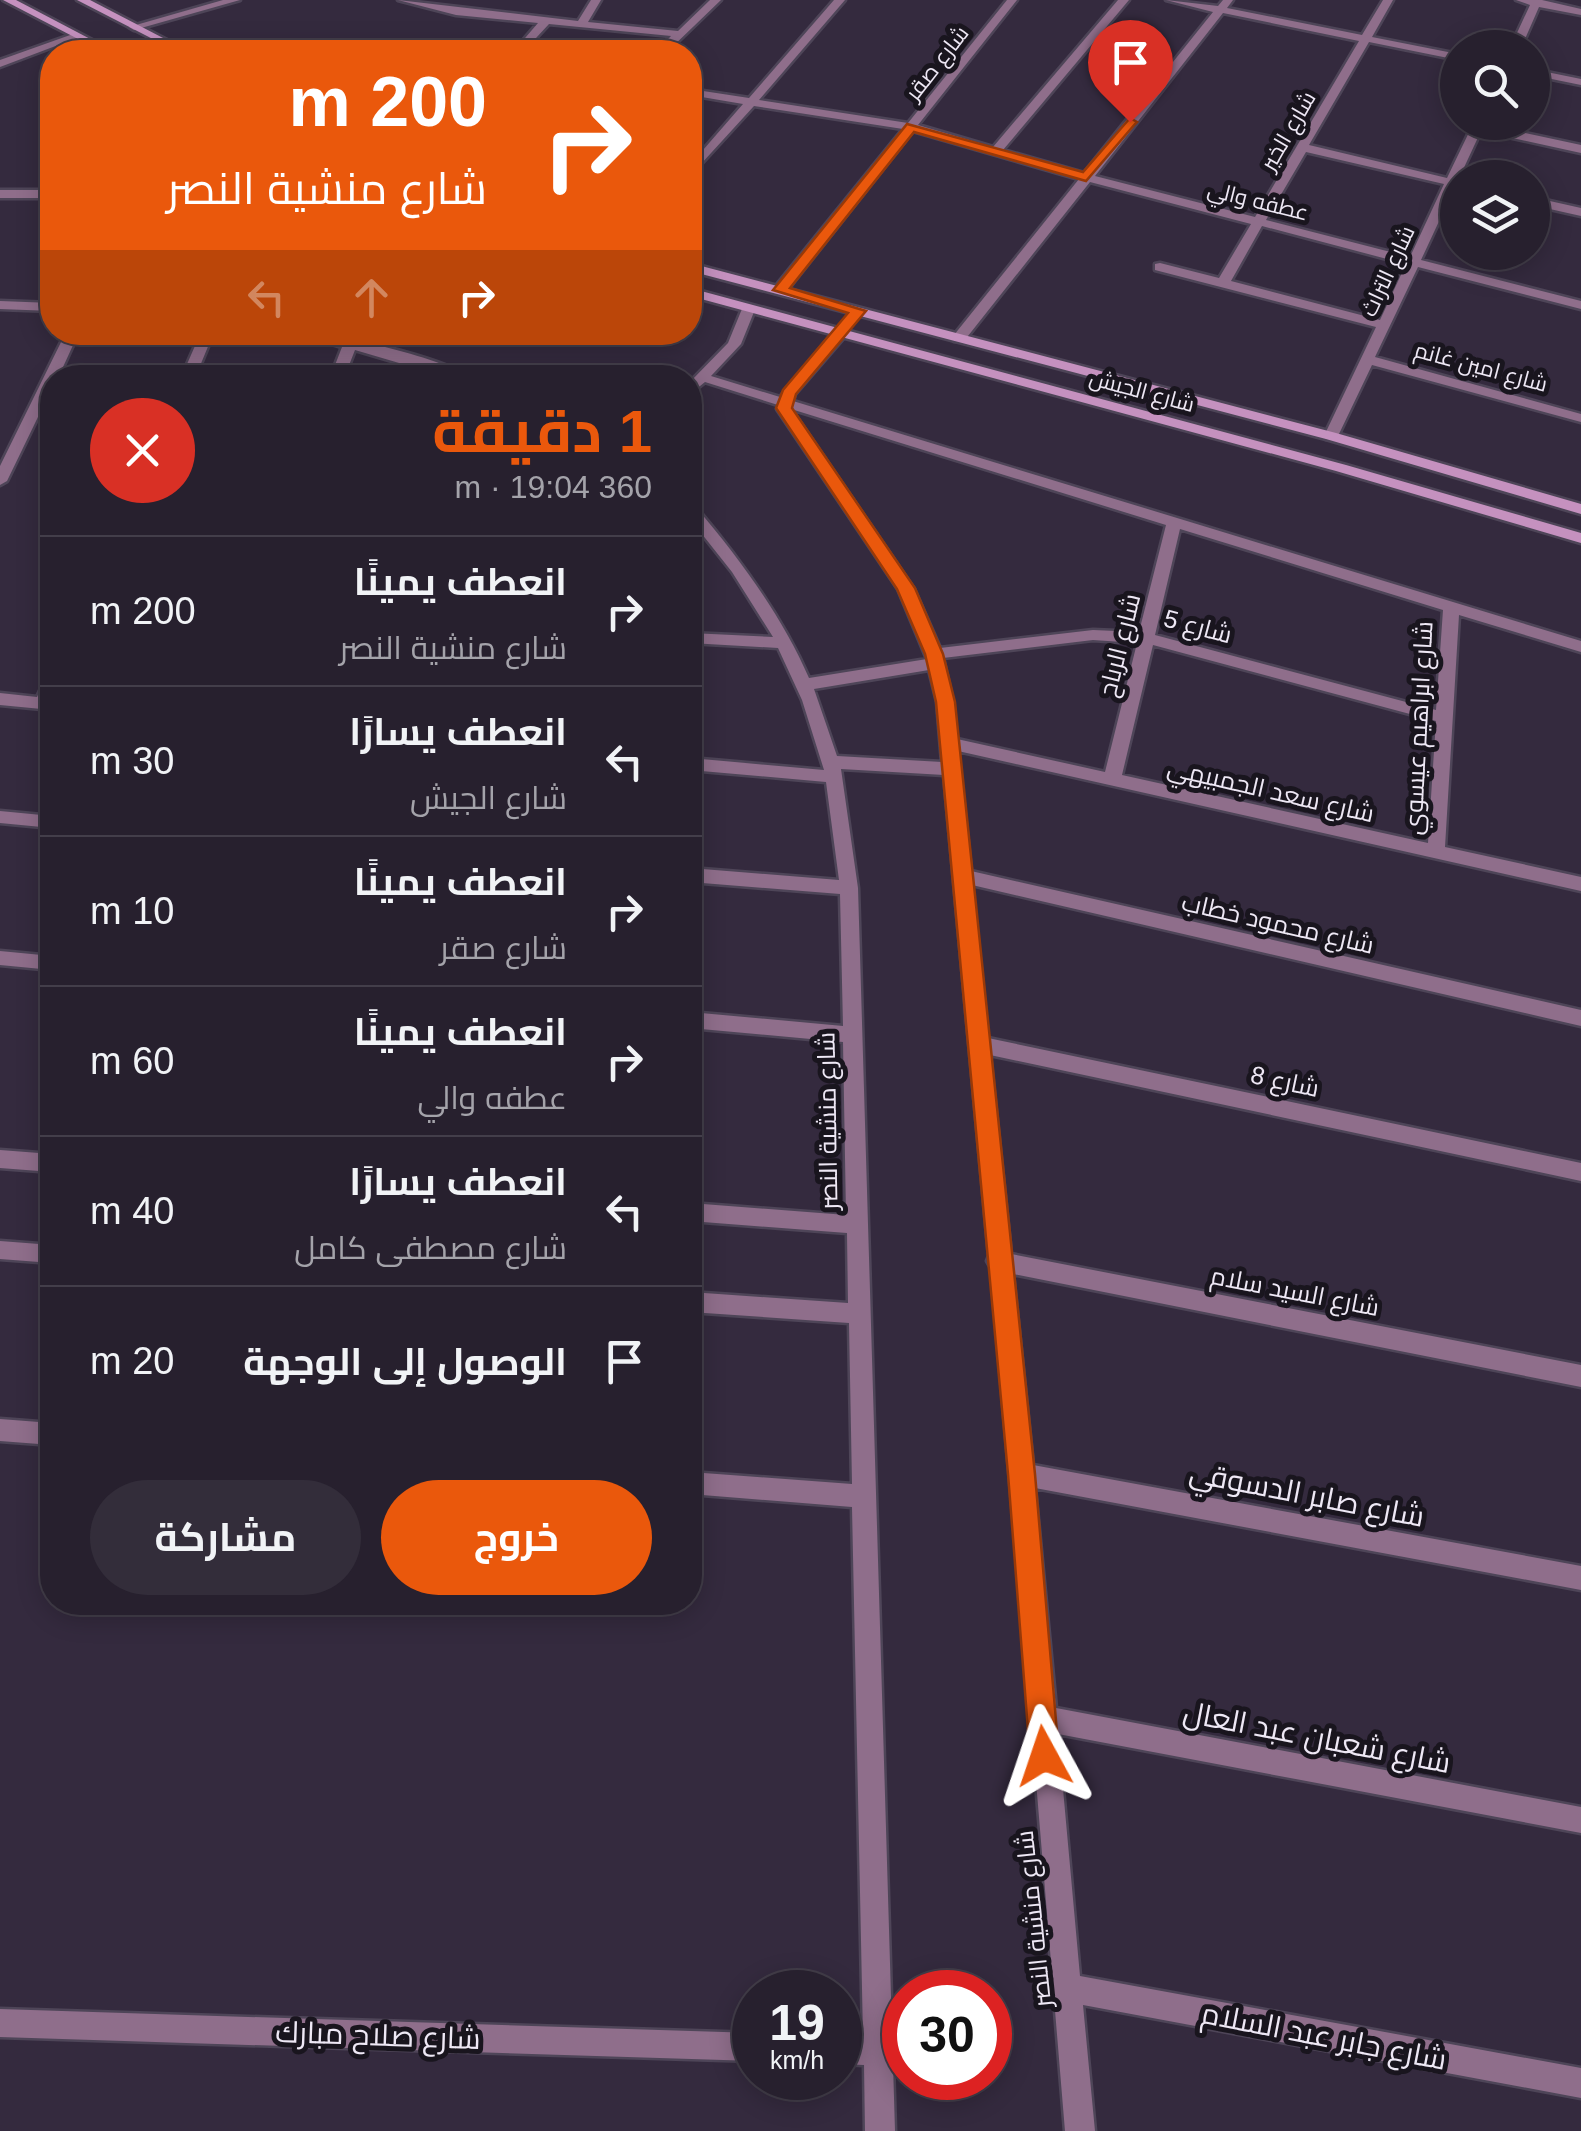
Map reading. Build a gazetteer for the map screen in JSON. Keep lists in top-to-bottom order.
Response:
{
  "streets": {
    "main road": ["شارع الجيش"],
    "street": [
      "شارع صقر",
      "شارع الخير",
      "عطفه والي",
      "شارع التراث",
      "شارع امين غانم",
      "شارع 5",
      "شارع الرباح",
      "شارع ابراهيم عيسوي",
      "شارع سعد الجمبيهي",
      "شارع محمود خطاب",
      "شارع 8",
      "شارع منشية النصر",
      "شارع السيد سلام",
      "شارع صابر الدسوقي",
      "شارع شعبان عبد العال",
      "شارع صلاح مبارك",
      "شارع جابر عبد السلام"
    ]
  },
  "crossings": [
    ["شارع صقر", "عطفه والي"],
    ["شارع صقر", "شارع الجيش"],
    ["شارع الخير", "عطفه والي"],
    ["عطفه والي", "شارع التراث"],
    ["شارع التراث", "شارع امين غانم"],
    ["شارع التراث", "شارع الجيش"],
    ["شارع 5", "شارع الرباح"],
    ["شارع 5", "شارع ابراهيم عيسوي"],
    ["شارع 5", "شارع منشية النصر"],
    ["شارع الرباح", "شارع سعد الجمبيهي"],
    ["شارع ابراهيم عيسوي", "شارع سعد الجمبيهي"],
    ["شارع سعد الجمبيهي", "شارع منشية النصر"],
    ["شارع محمود خطاب", "شارع منشية النصر"],
    ["شارع 8", "شارع منشية النصر"],
    ["شارع منشية النصر", "شارع السيد سلام"],
    ["شارع منشية النصر", "شارع صابر الدسوقي"],
    ["شارع منشية النصر", "شارع شعبان عبد العال"],
    ["شارع منشية النصر", "شارع جابر عبد السلام"]
  ],
  "page": {
    "turn": ["200 m", "شارع منشية النصر"],
    "heading": ["1 دقيقة", "360 m · 19:04"],
    "list": [
      {
        "name": "انعطف يمينًا",
        "note": "شارع منشية النصر",
        "value": "200 m"
      },
      {
        "name": "انعطف يسارًا",
        "note": "شارع الجيش",
        "value": "30 m"
      },
      {
        "name": "انعطف يمينًا",
        "note": "شارع صقر",
        "value": "10 m"
      },
      {
        "name": "انعطف يمينًا",
        "note": "عطفه والي",
        "value": "60 m"
      },
      {
        "name": "انعطف يسارًا",
        "note": "شارع مصطفى كامل",
        "value": "40 m"
      },
      {
        "name": "الوصول إلى الوجهة",
        "value": "20 m"
      }
    ],
    "buttons": ["خروج", "مشاركة"],
    "speed": "19 km/h",
    "limit": "30"
  }
}
